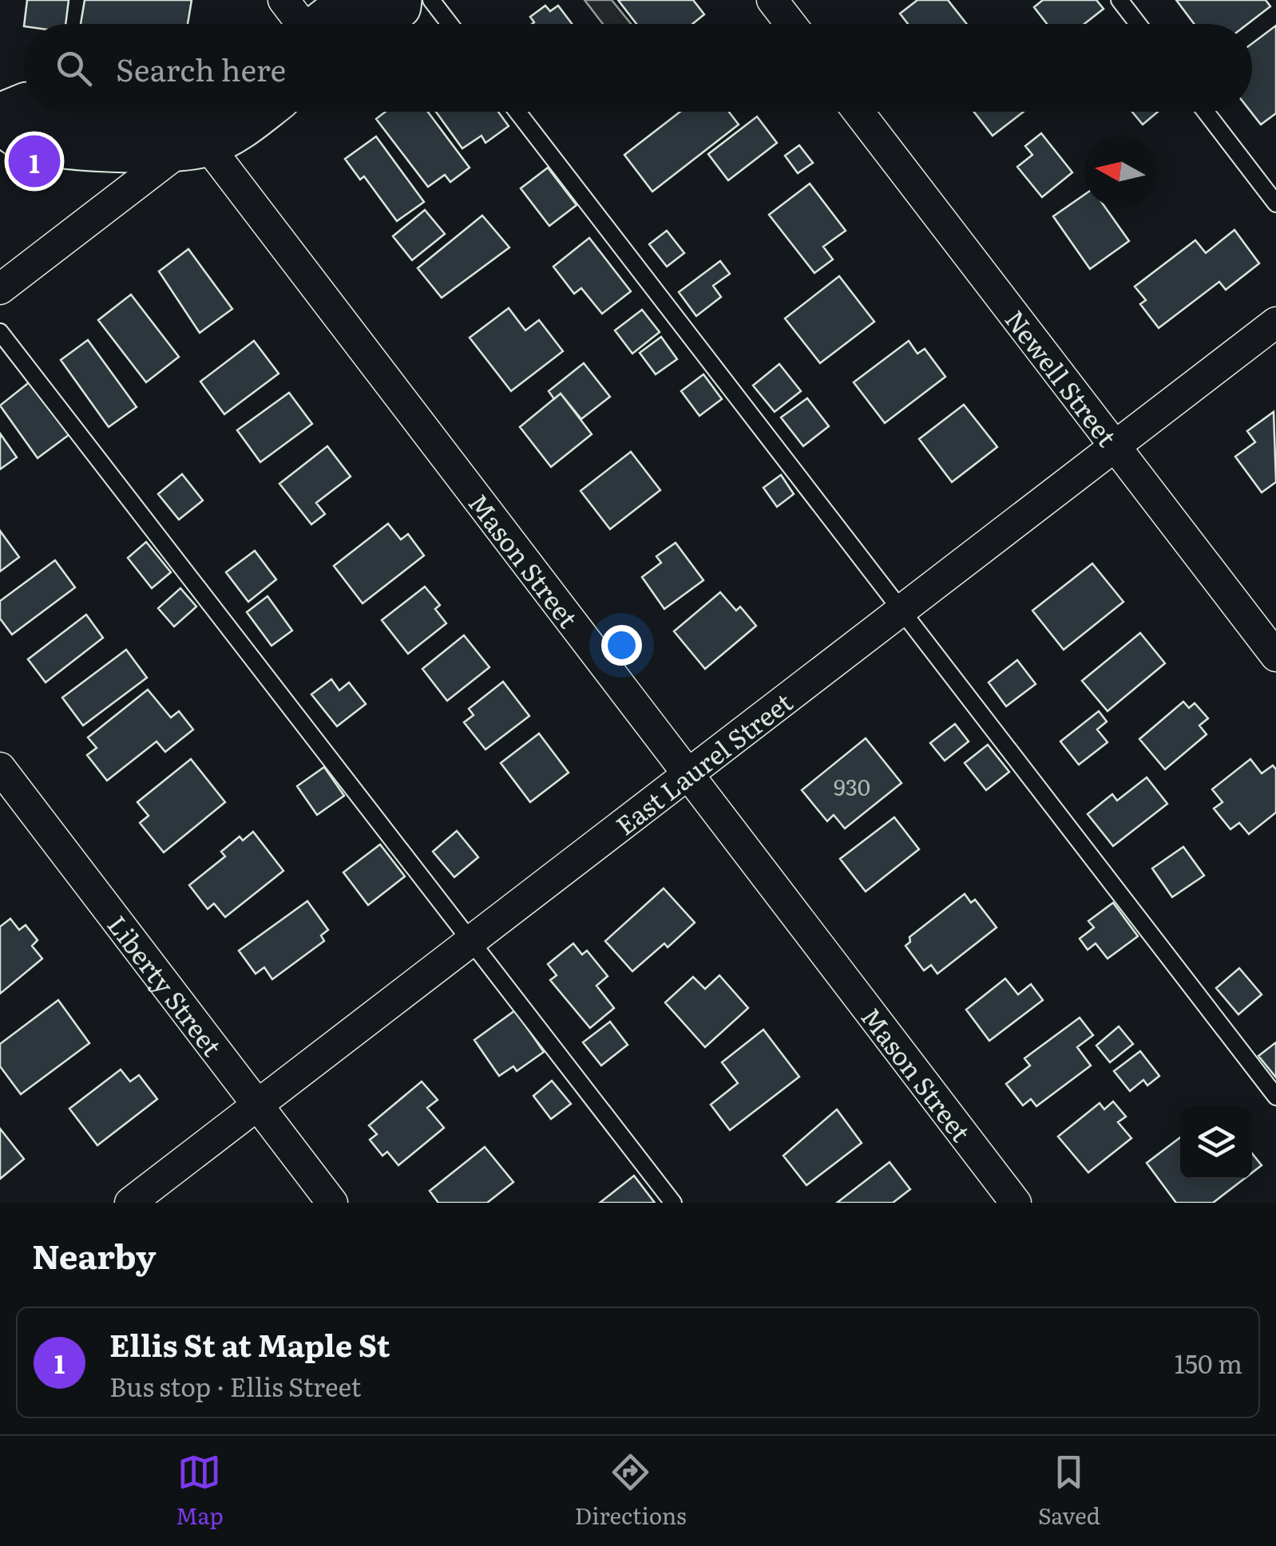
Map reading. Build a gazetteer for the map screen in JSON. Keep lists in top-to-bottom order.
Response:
{
  "streets": {
    "street": [
      "Newell Street",
      "Mason Street",
      "East Laurel Street",
      "Liberty Street"
    ]
  },
  "crossings": [
    ["Newell Street", "East Laurel Street"],
    ["Mason Street", "East Laurel Street"],
    ["East Laurel Street", "Liberty Street"]
  ],
  "house_numbers": ["930"],
  "north": "left",
  "page": {
    "search": "Search here",
    "pins": "1",
    "heading": "Nearby",
    "list": [
      {
        "mark": "1",
        "name": "Ellis St at Maple St",
        "note": "Bus stop · Ellis Street",
        "value": "150 m"
      }
    ],
    "nav": ["Map", "Directions", "Saved"]
  }
}
